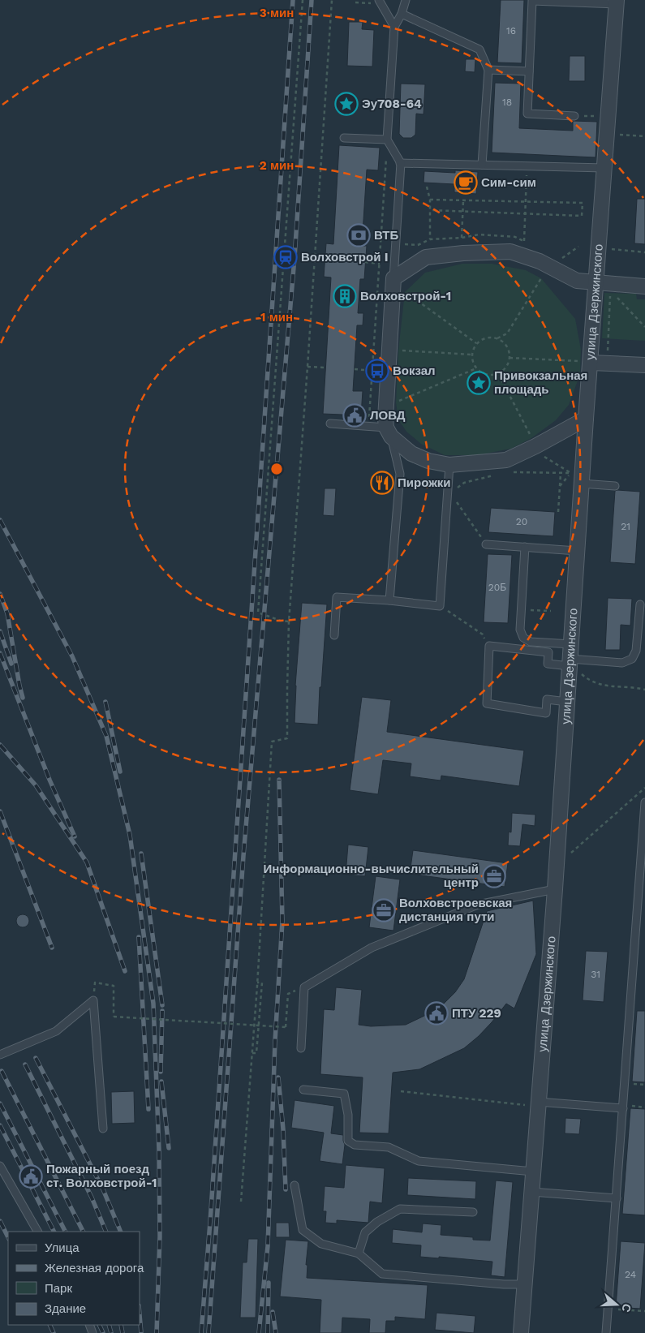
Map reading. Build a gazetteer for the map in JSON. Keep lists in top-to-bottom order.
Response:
{
  "streets": {
    "street": ["улица Дзержинского"]
  },
  "places": {
    "place": ["Эу708-64", "Привокзальная площадь"],
    "cafe": ["Сим-сим"],
    "bank": ["ВТБ"],
    "station": ["Волховстрой I"],
    "building": ["Волховстрой-1"],
    "bus stop": ["Вокзал"],
    "public building": ["ЛОВД", "ПТУ 229", "Пожарный поезд ст. Волховстрой-1"],
    "restaurant": ["Пирожки"],
    "office": ["Информационно-вычислительный центр", "Волховстроевская дистанция пути"]
  },
  "house_numbers": [
    "16",
    "18",
    "20",
    "21",
    "20Б",
    "31",
    "24"
  ],
  "legend": [
    "Улица",
    "Железная дорога",
    "Парк",
    "Здание"
  ],
  "north": "right",
  "rings": ["3 мин", "2 мин", "1 мин"]
}
